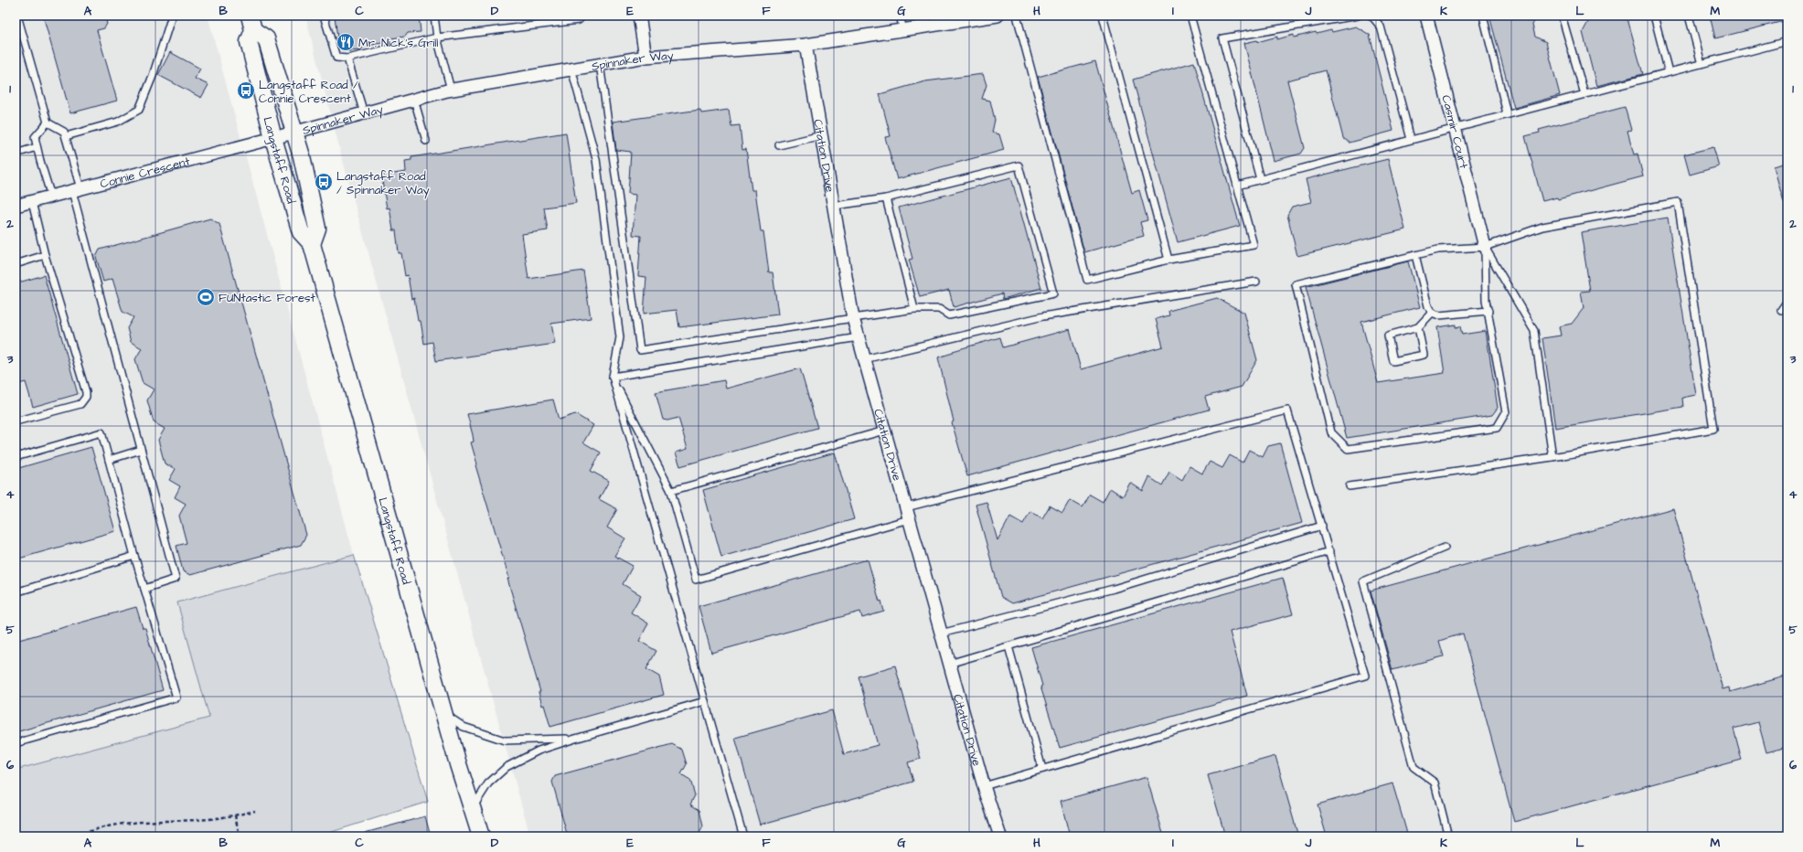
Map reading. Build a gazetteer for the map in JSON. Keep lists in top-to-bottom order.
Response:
{
  "streets": {
    "main road": ["Langstaff Road"],
    "street": [
      "Spinnaker Way",
      "Casmir Court",
      "Citation Drive",
      "Connie Crescent"
    ]
  },
  "crossings": [
    ["Spinnaker Way", "Citation Drive"],
    ["Spinnaker Way", "Langstaff Road"],
    ["Spinnaker Way", "Connie Crescent"],
    ["Langstaff Road", "Connie Crescent"]
  ],
  "places": {
    "restaurant": ["Mr. Nick's Grill"],
    "bus stop": ["Langstaff Road / Connie Crescent", "Langstaff Road / Spinnaker Way"],
    "sports": ["FUNtastic Forest"]
  },
  "grid": {
    "columns": [
      "A",
      "B",
      "C",
      "D",
      "E",
      "F",
      "G",
      "H",
      "I",
      "J",
      "K",
      "L",
      "M"
    ],
    "rows": [
      "1",
      "2",
      "3",
      "4",
      "5",
      "6"
    ]
  }
}
